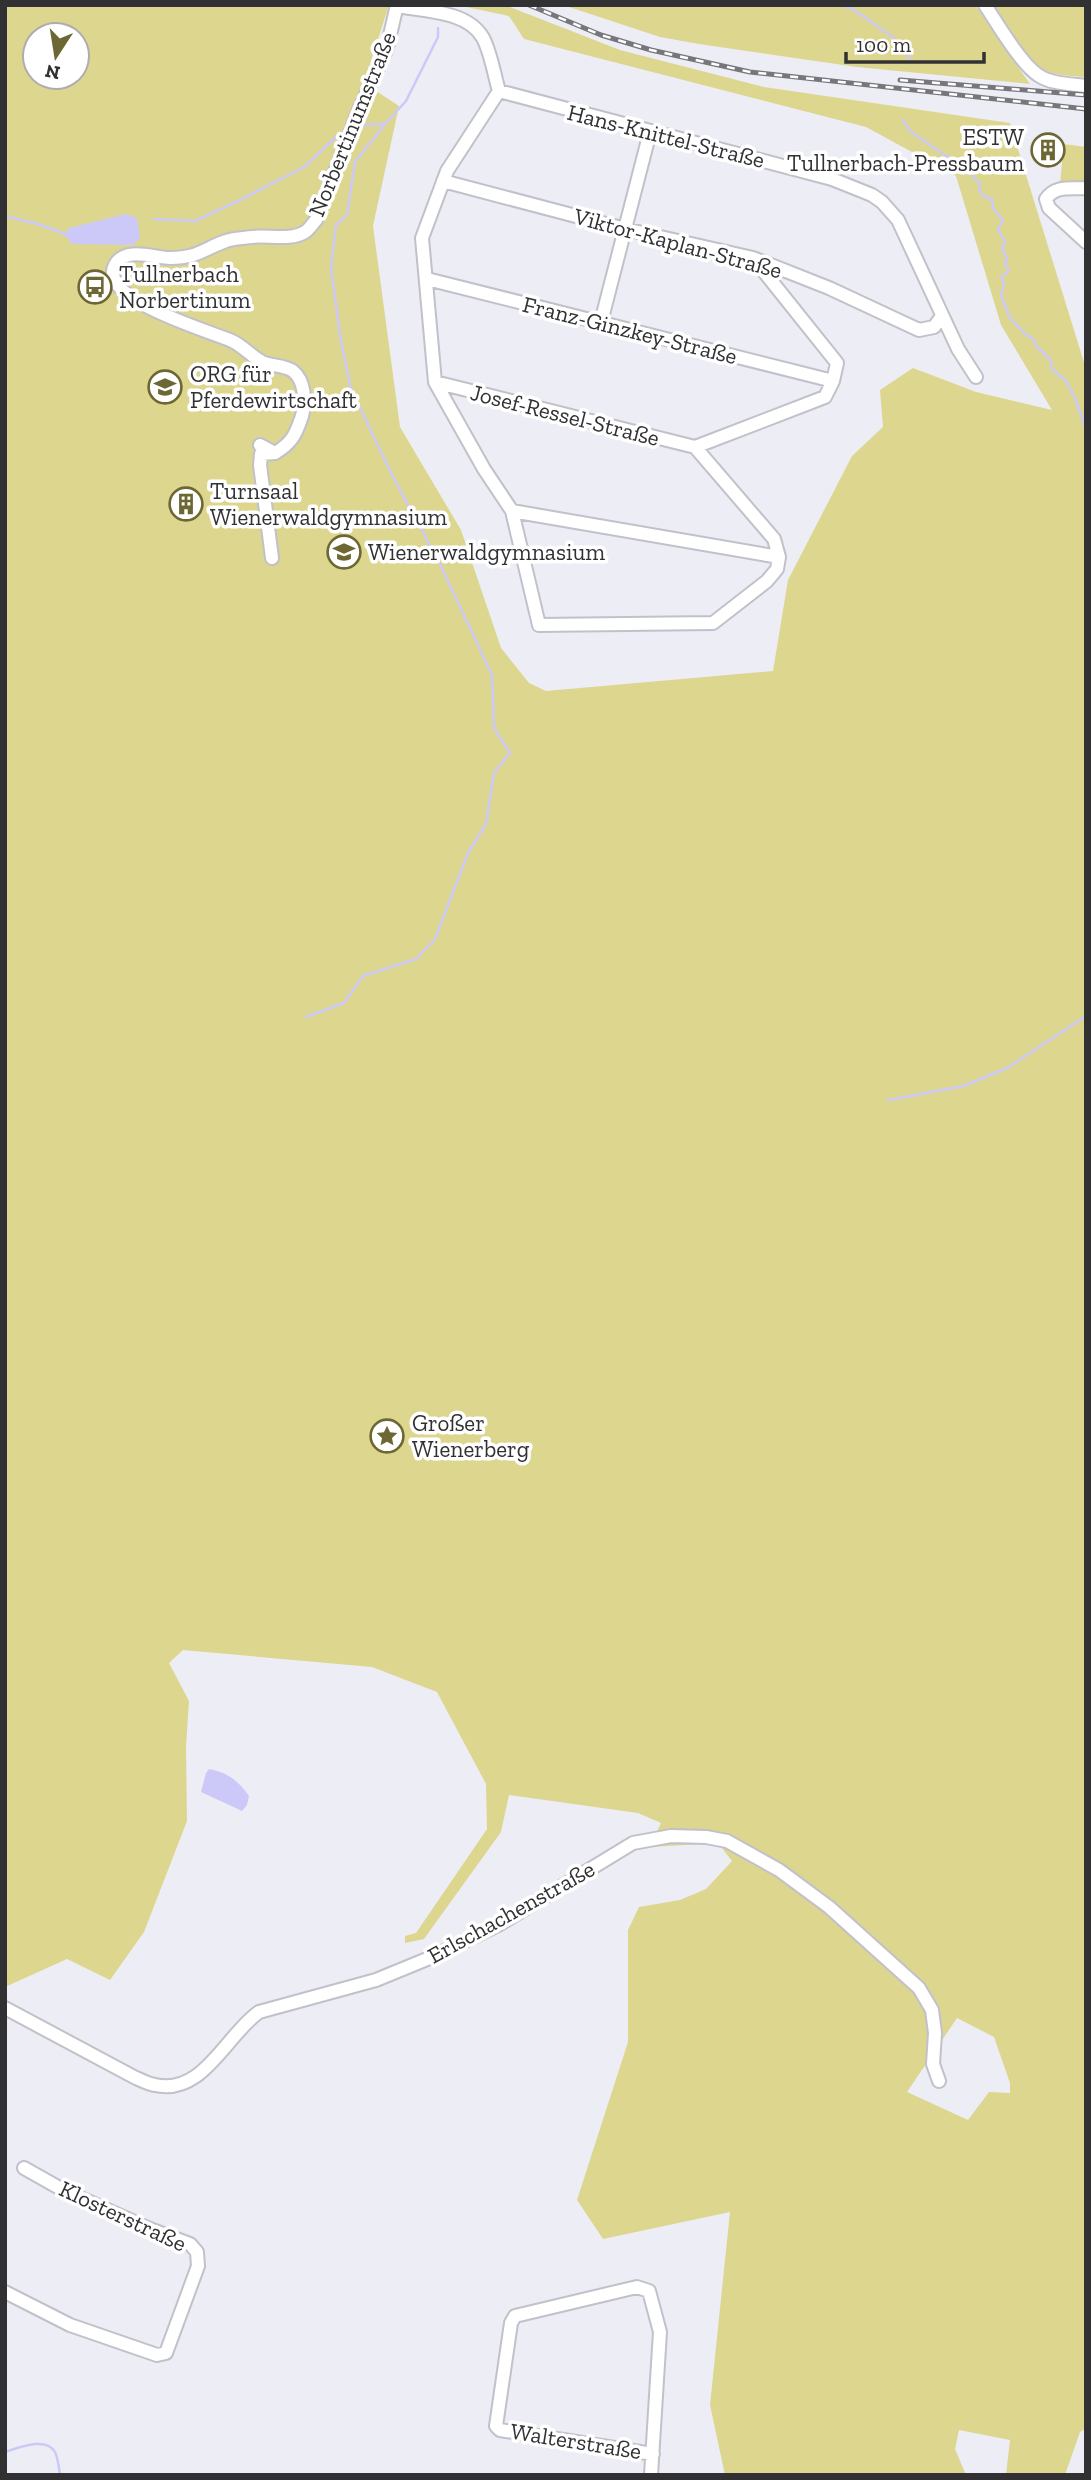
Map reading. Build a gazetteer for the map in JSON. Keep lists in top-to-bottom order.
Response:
{
  "streets": {
    "street": [
      "Norbertinumstraße",
      "Hans-Knittel-Straße",
      "Viktor-Kaplan-Straße",
      "Franz-Ginzkey-Straße",
      "Josef-Ressel-Straße",
      "Erlschachenstraße",
      "Klosterstraße",
      "Walterstraße"
    ]
  },
  "crossings": [
    ["Hans-Knittel-Straße", "Viktor-Kaplan-Straße"]
  ],
  "places": {
    "building": ["ESTW Tullnerbach-Pressbaum", "Turnsaal Wienerwaldgymnasium"],
    "bus stop": ["Tullnerbach Norbertinum"],
    "school or university": ["ORG für Pferdewirtschaft", "Wienerwaldgymnasium"],
    "place": ["Großer Wienerberg"]
  },
  "scale_bar": "100 m",
  "north": "bottom"
}
